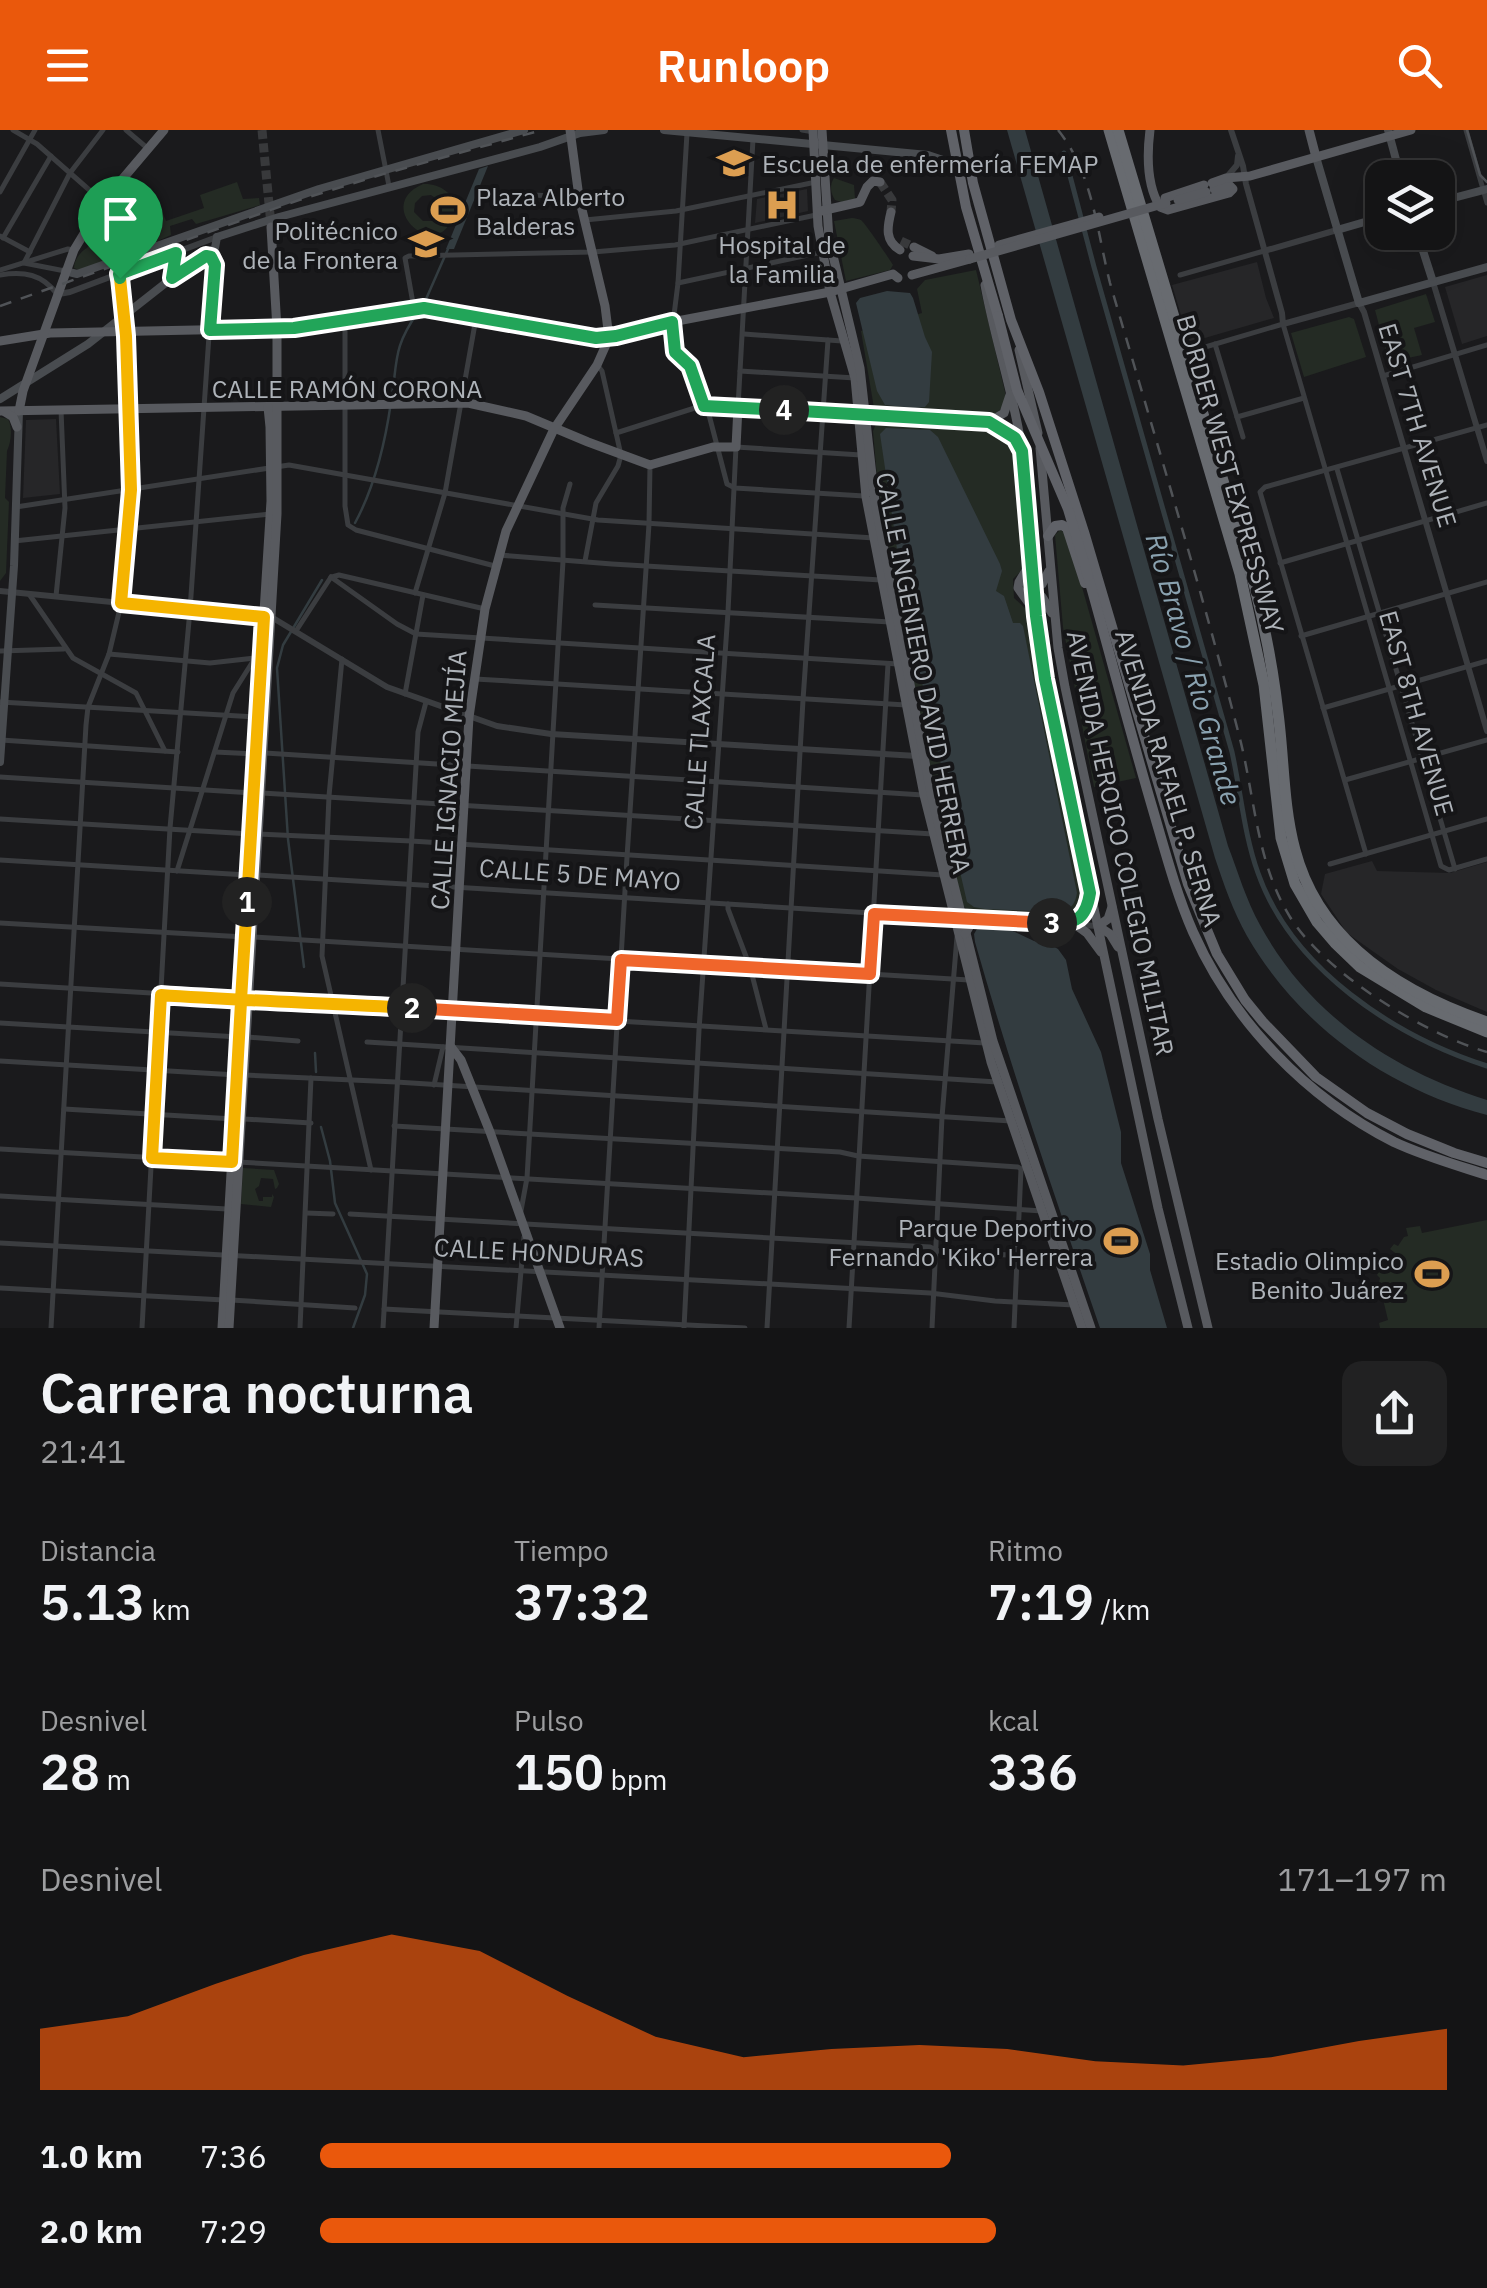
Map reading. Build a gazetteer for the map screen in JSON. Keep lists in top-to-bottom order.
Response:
{
  "streets": {
    "highway": ["BORDER WEST EXPRESSWAY", "AVENIDA RAFAEL P. SERNA", "AVENIDA HEROICO COLEGIO MILITAR"],
    "main road": [
      "CALLE RAMÓN CORONA",
      "EAST 7TH AVENUE",
      "CALLE INGENIERO DAVID HERRERA",
      "CALLE TLAXCALA",
      "CALLE IGNACIO MEJÍA"
    ],
    "street": ["EAST 8TH AVENUE", "CALLE 5 DE MAYO", "CALLE HONDURAS"]
  },
  "crossings": [
    ["CALLE RAMÓN CORONA", "CALLE IGNACIO MEJÍA"],
    ["CALLE INGENIERO DAVID HERRERA", "CALLE 5 DE MAYO"],
    ["CALLE INGENIERO DAVID HERRERA", "CALLE HONDURAS"],
    ["CALLE TLAXCALA", "CALLE 5 DE MAYO"],
    ["CALLE TLAXCALA", "CALLE HONDURAS"],
    ["AVENIDA RAFAEL P. SERNA", "AVENIDA HEROICO COLEGIO MILITAR"],
    ["CALLE IGNACIO MEJÍA", "CALLE 5 DE MAYO"],
    ["CALLE IGNACIO MEJÍA", "CALLE HONDURAS"],
    ["AVENIDA HEROICO COLEGIO MILITAR", "CALLE 5 DE MAYO"]
  ],
  "water": ["Río Bravo / Rio Grande"],
  "places": {
    "school or university": ["Escuela de enfermería FEMAP", "Politécnico de la Frontera"],
    "hospital": ["Hospital de la Familia"],
    "sports": ["Plaza Alberto Balderas", "Parque Deportivo Fernando 'Kiko' Herrera", "Estadio Olimpico Benito Juárez"]
  },
  "page": {
    "header": "Runloop",
    "pins": [
      "4",
      "1",
      "3",
      "2"
    ],
    "heading": ["Carrera nocturna", "21:41"],
    "stats": [
      ["Distancia", "5.13 km"],
      ["Tiempo", "37:32"],
      ["Ritmo", "7:19 /km"],
      ["Desnivel", "28 m"],
      ["Pulso", "150 bpm"],
      ["kcal", "336"]
    ],
    "chart": ["Desnivel", "171–197 m"],
    "list": [
      {
        "name": "1.0 km",
        "note": "7:36"
      },
      {
        "name": "2.0 km",
        "note": "7:29"
      }
    ]
  }
}
